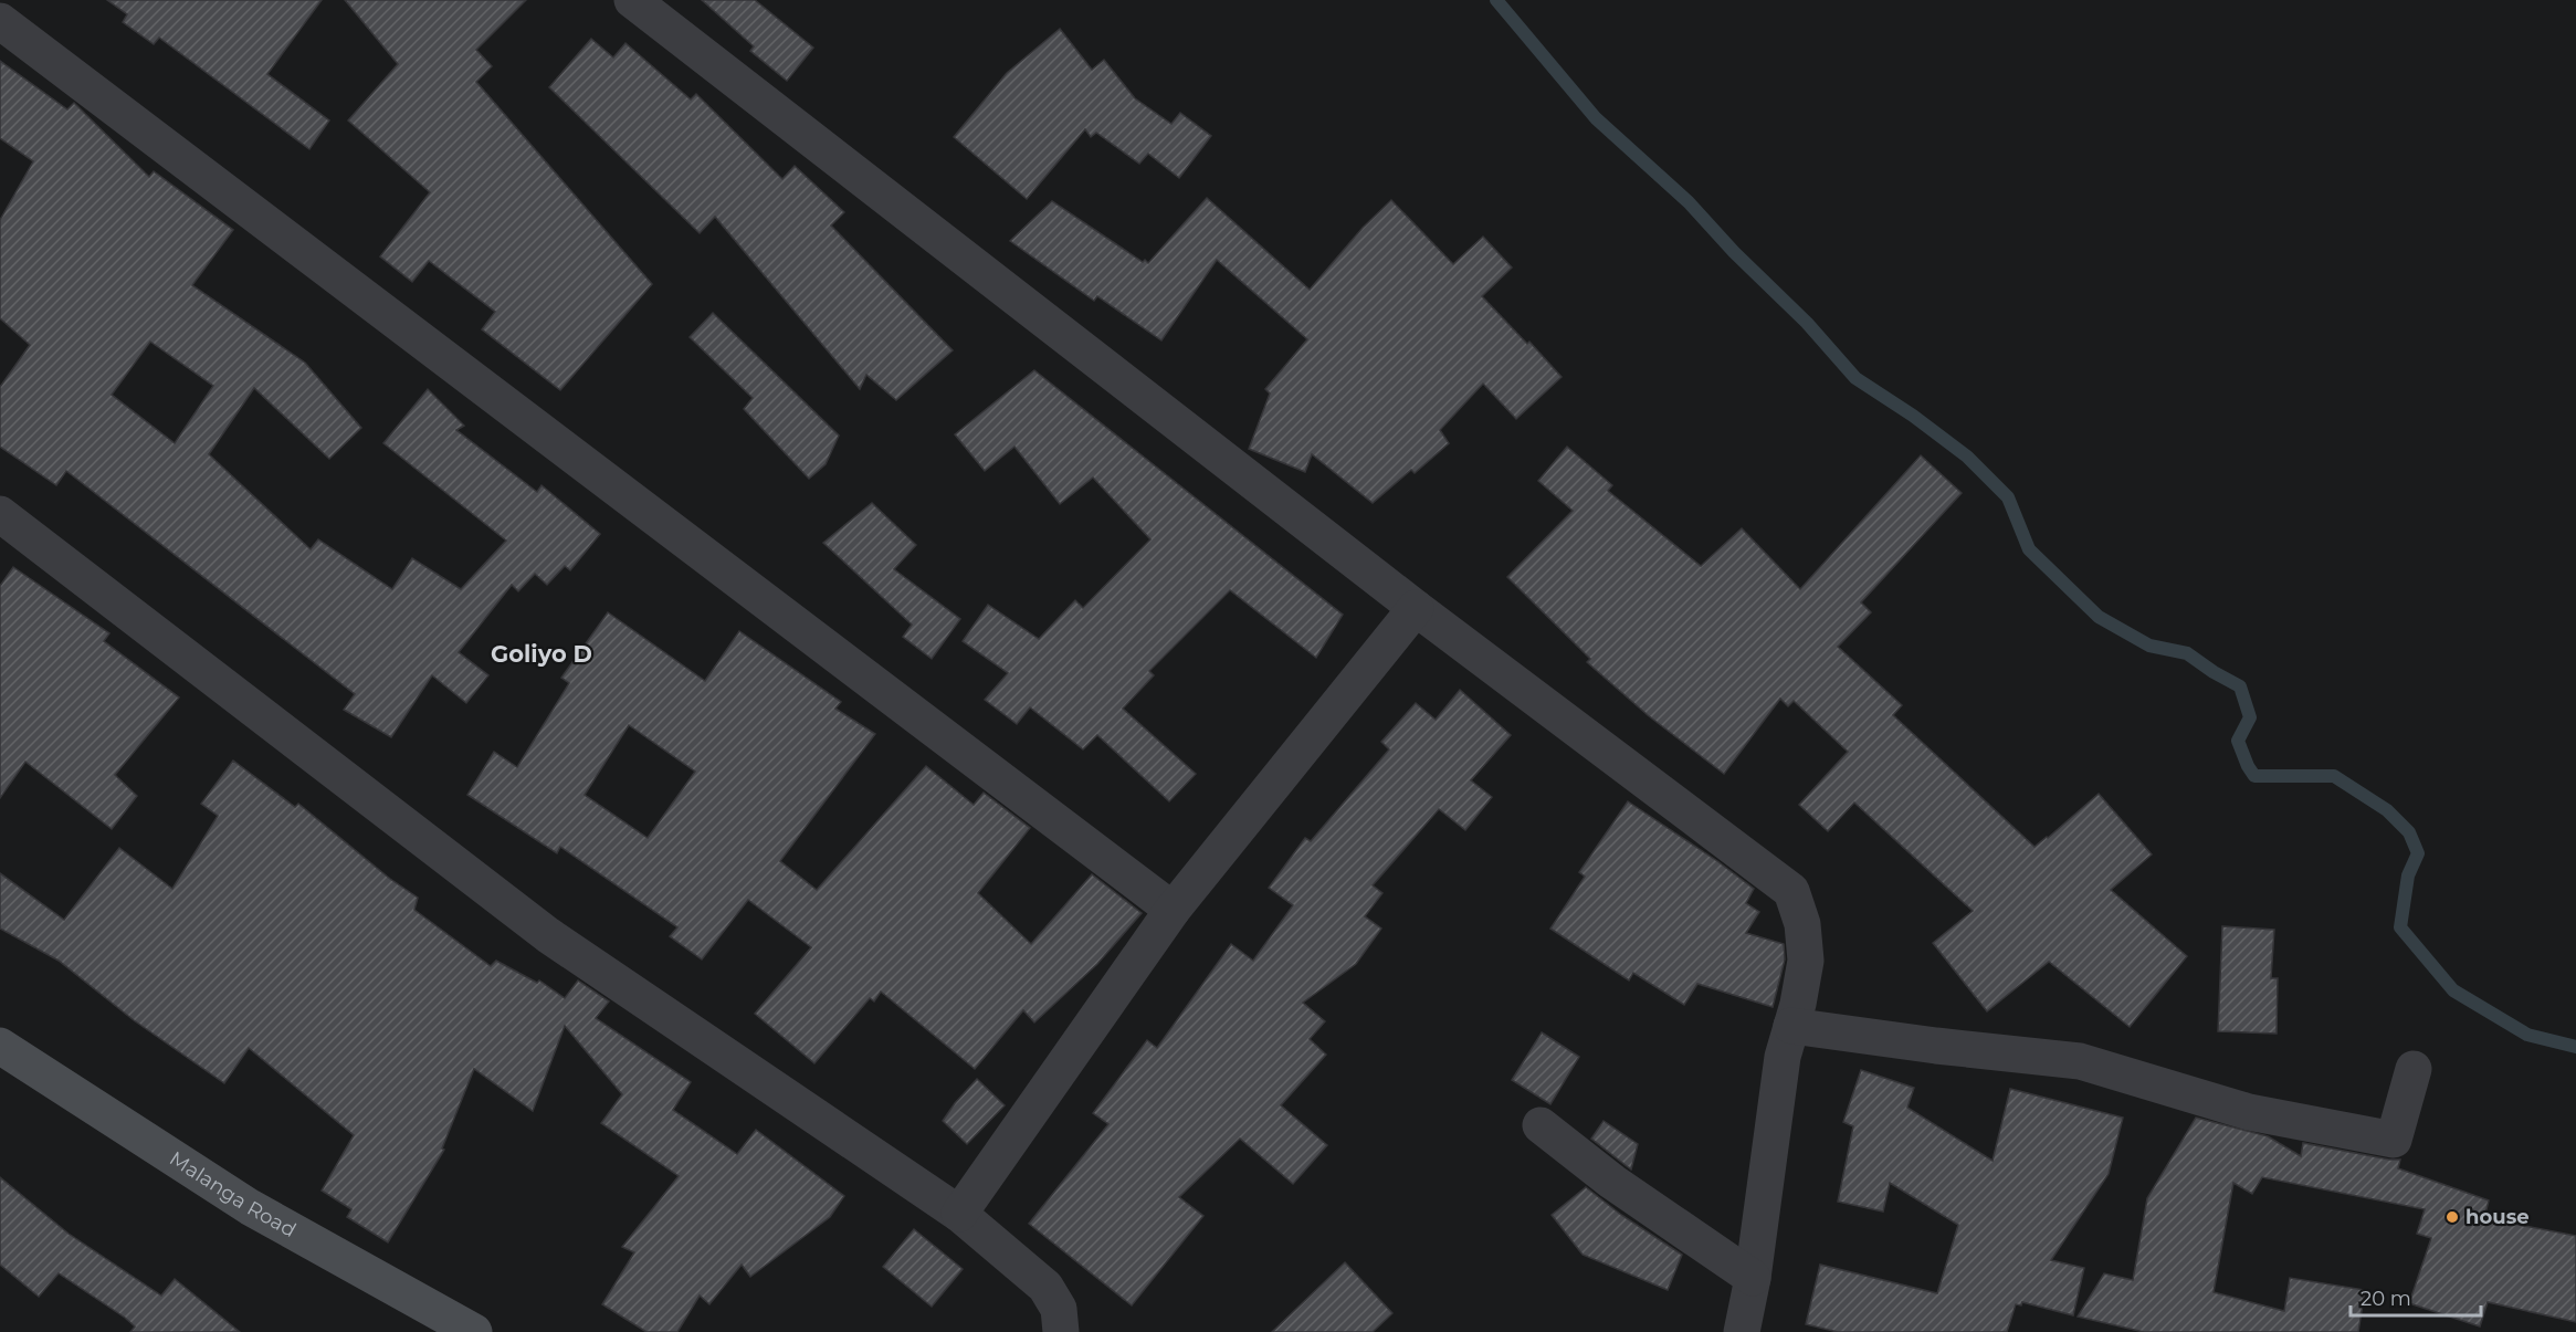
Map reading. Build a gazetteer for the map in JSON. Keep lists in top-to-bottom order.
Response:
{
  "streets": {
    "street": ["Malanga Road"]
  },
  "districts": ["Goliyo D"],
  "places": ["house"],
  "scale_bar": "20 m"
}
